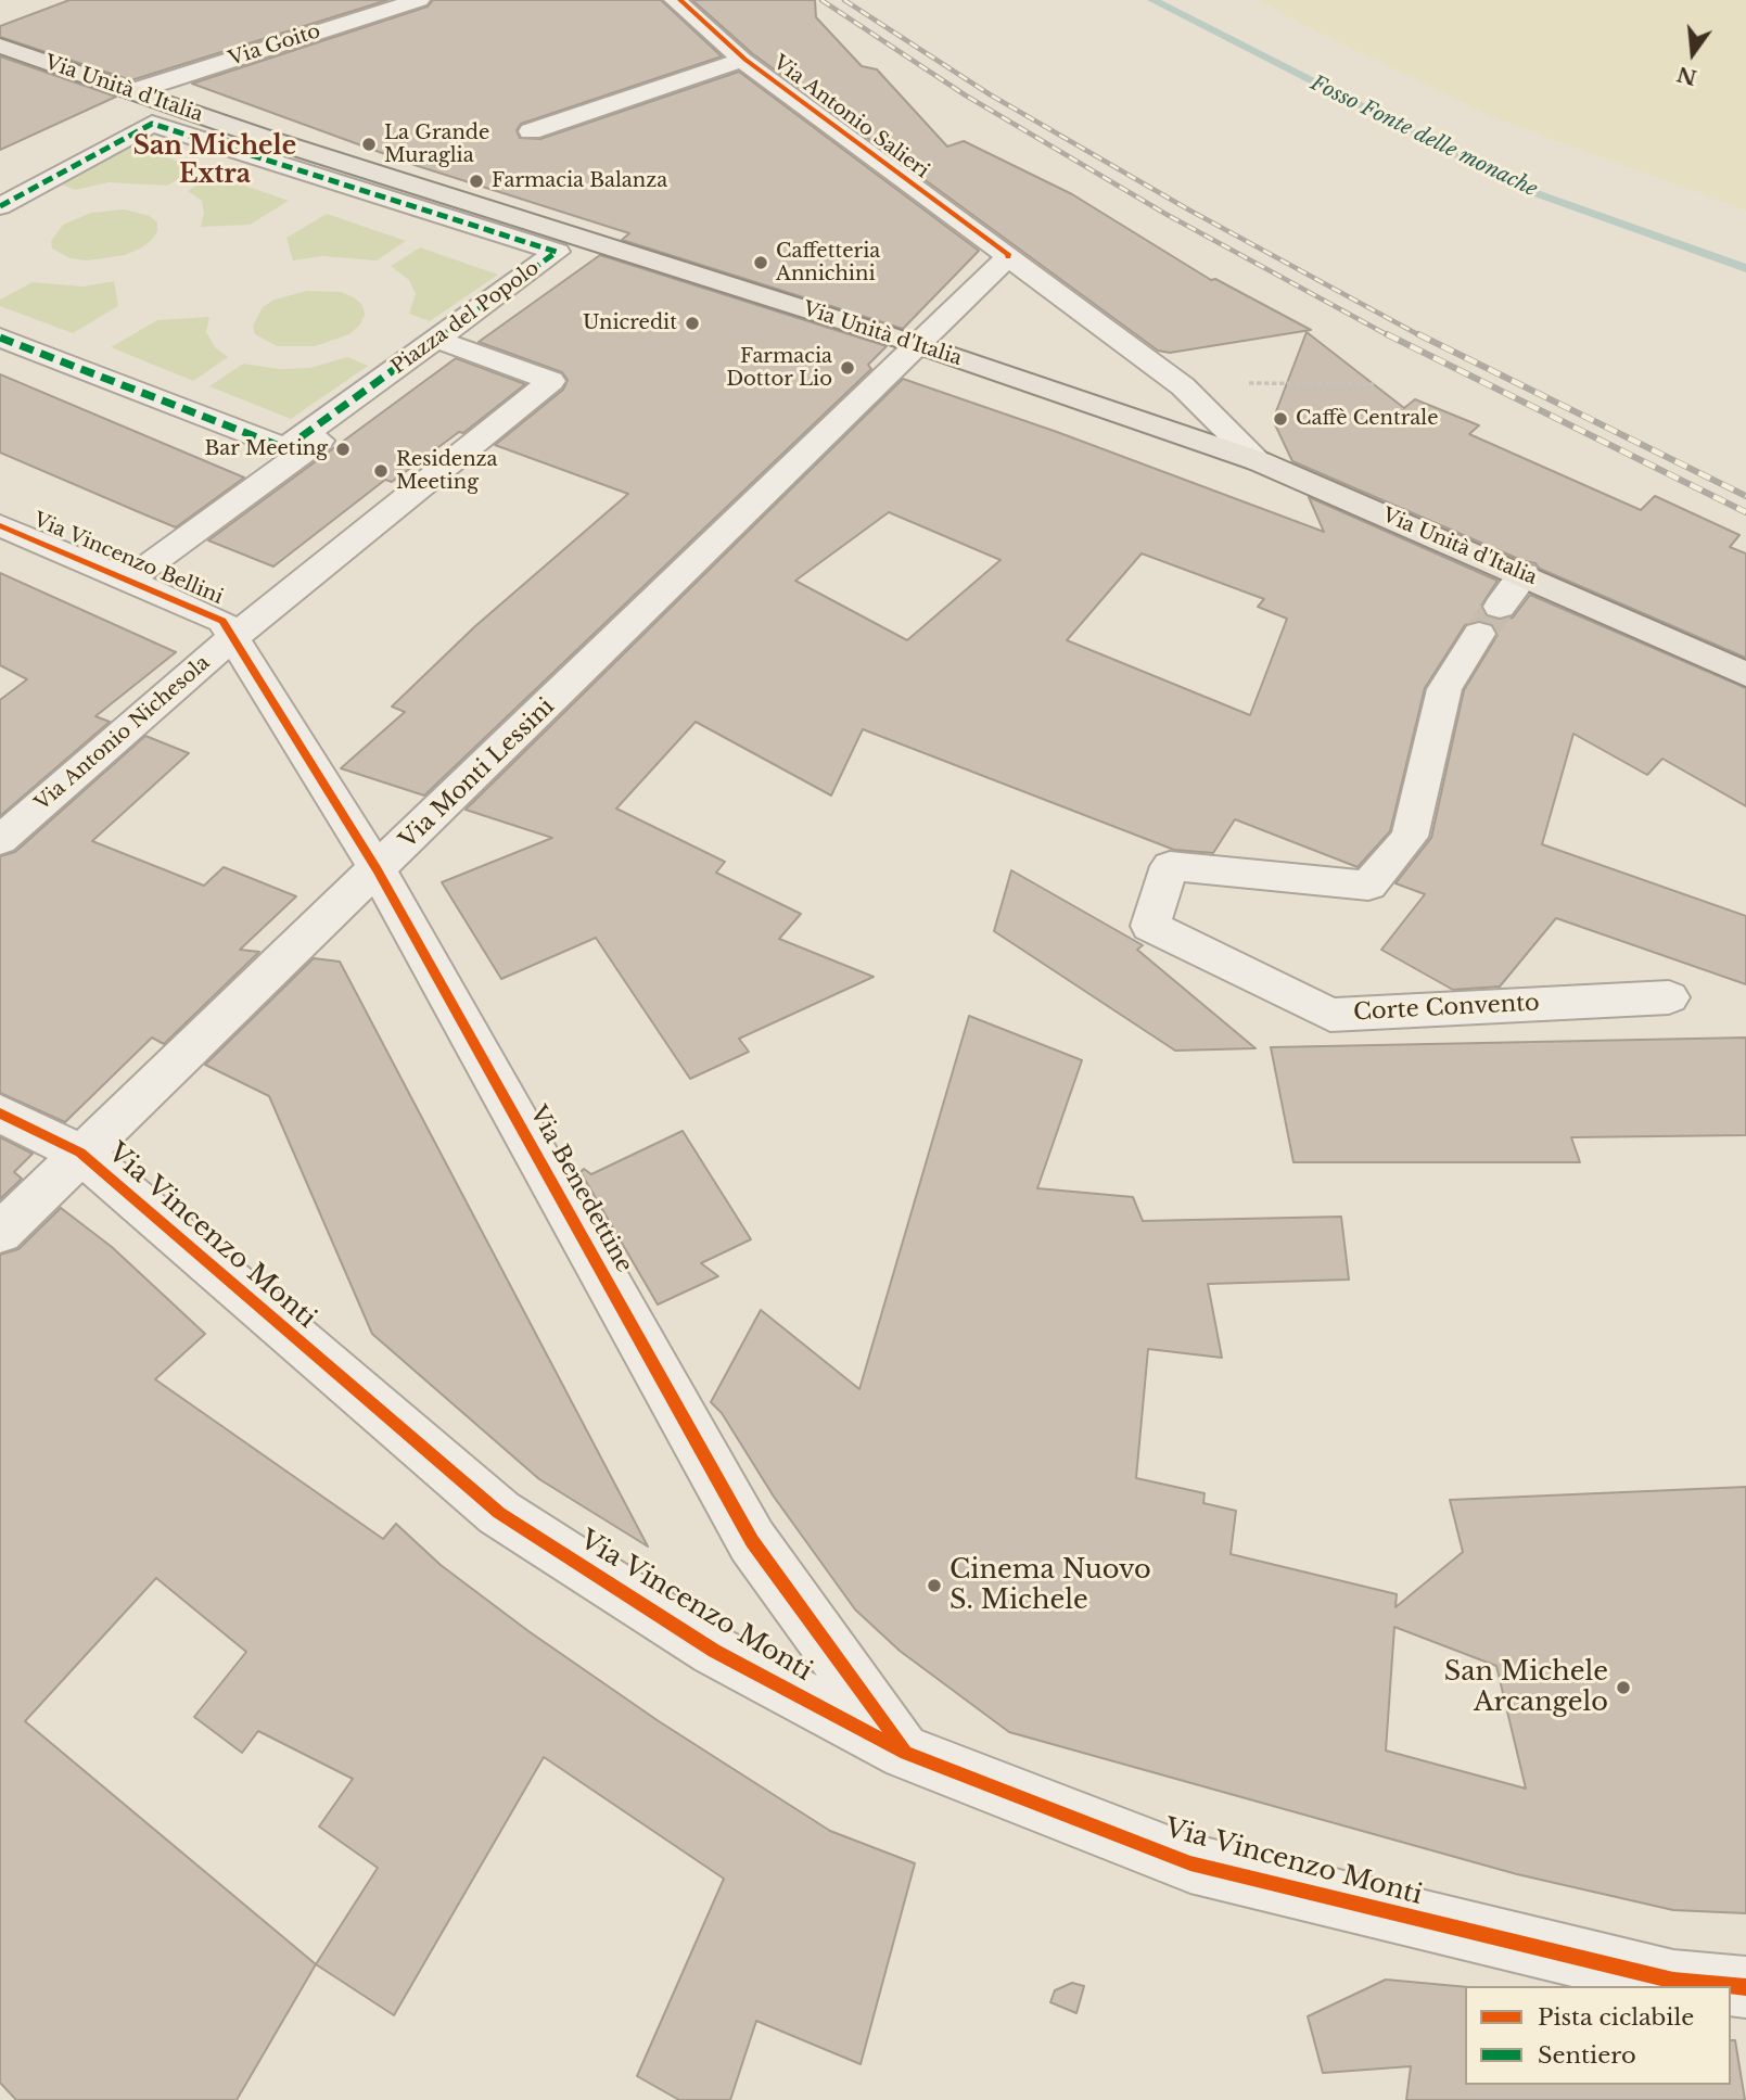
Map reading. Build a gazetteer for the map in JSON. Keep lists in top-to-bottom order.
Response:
{
  "streets": {
    "main road": ["Via Unità d'Italia"],
    "street": [
      "Via Goito",
      "Via Antonio Salieri",
      "Piazza del Popolo",
      "Via Vincenzo Bellini",
      "Via Antonio Nichesola",
      "Via Monti Lessini",
      "Corte Convento",
      "Via Benedettine",
      "Via Vincenzo Monti"
    ]
  },
  "crossings": [
    ["Via Goito", "Via Unità d'Italia"],
    ["Via Unità d'Italia", "Via Antonio Salieri"],
    ["Via Unità d'Italia", "Piazza del Popolo"],
    ["Via Unità d'Italia", "Via Monti Lessini"],
    ["Via Unità d'Italia", "Corte Convento"],
    ["Via Antonio Salieri", "Via Monti Lessini"],
    ["Piazza del Popolo", "Via Vincenzo Bellini"],
    ["Piazza del Popolo", "Via Antonio Nichesola"],
    ["Via Vincenzo Bellini", "Via Antonio Nichesola"],
    ["Via Vincenzo Bellini", "Via Benedettine"],
    ["Via Antonio Nichesola", "Via Benedettine"],
    ["Via Monti Lessini", "Via Benedettine"],
    ["Via Monti Lessini", "Via Vincenzo Monti"],
    ["Via Benedettine", "Via Vincenzo Monti"]
  ],
  "districts": ["San Michele Extra"],
  "water": ["Fosso Fonte delle monache"],
  "places": [
    "La Grande Muraglia",
    "Farmacia Balanza",
    "Caffetteria Annichini",
    "Unicredit",
    "Farmacia Dottor Lio",
    "Caffè Centrale",
    "Bar Meeting",
    "Residenza Meeting",
    "Cinema Nuovo S. Michele",
    "San Michele Arcangelo"
  ],
  "legend": ["Pista ciclabile", "Sentiero"],
  "north": "bottom"
}
